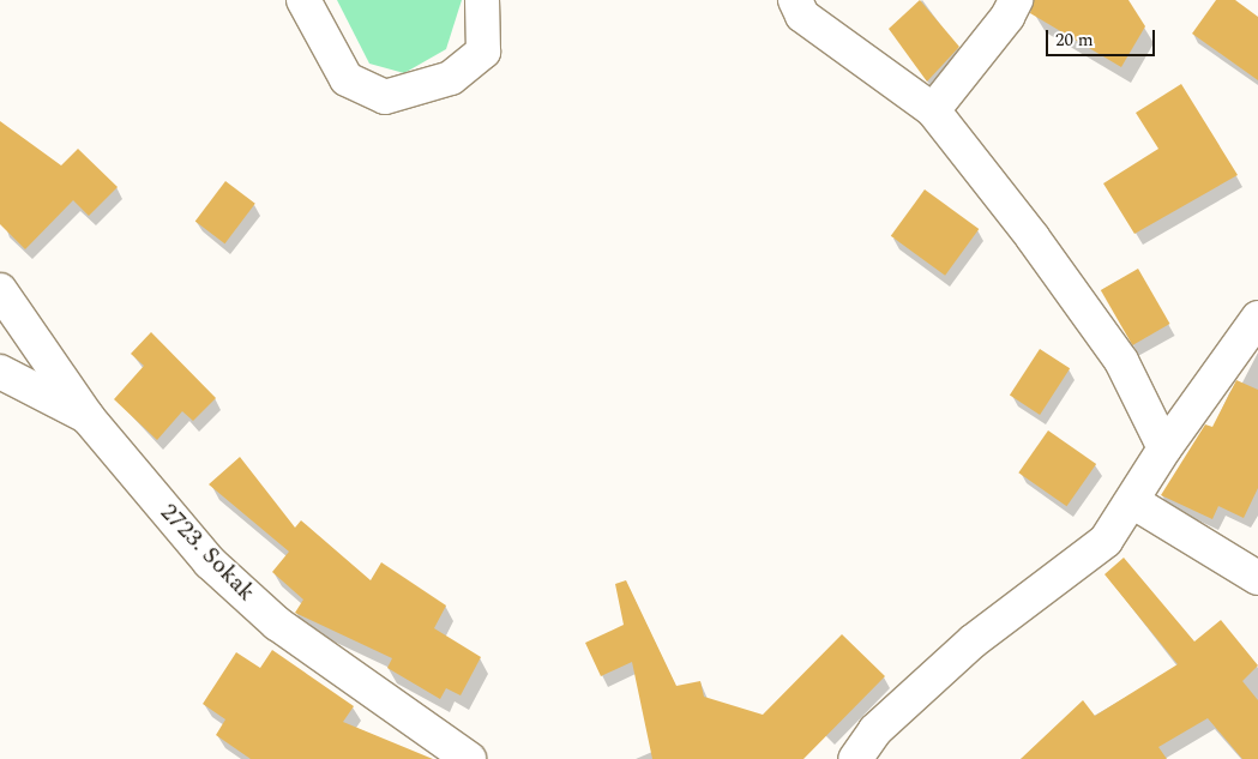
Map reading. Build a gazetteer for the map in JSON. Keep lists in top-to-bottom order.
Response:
{
  "streets": {
    "street": ["2723. Sokak"]
  },
  "scale_bar": "20 m"
}
